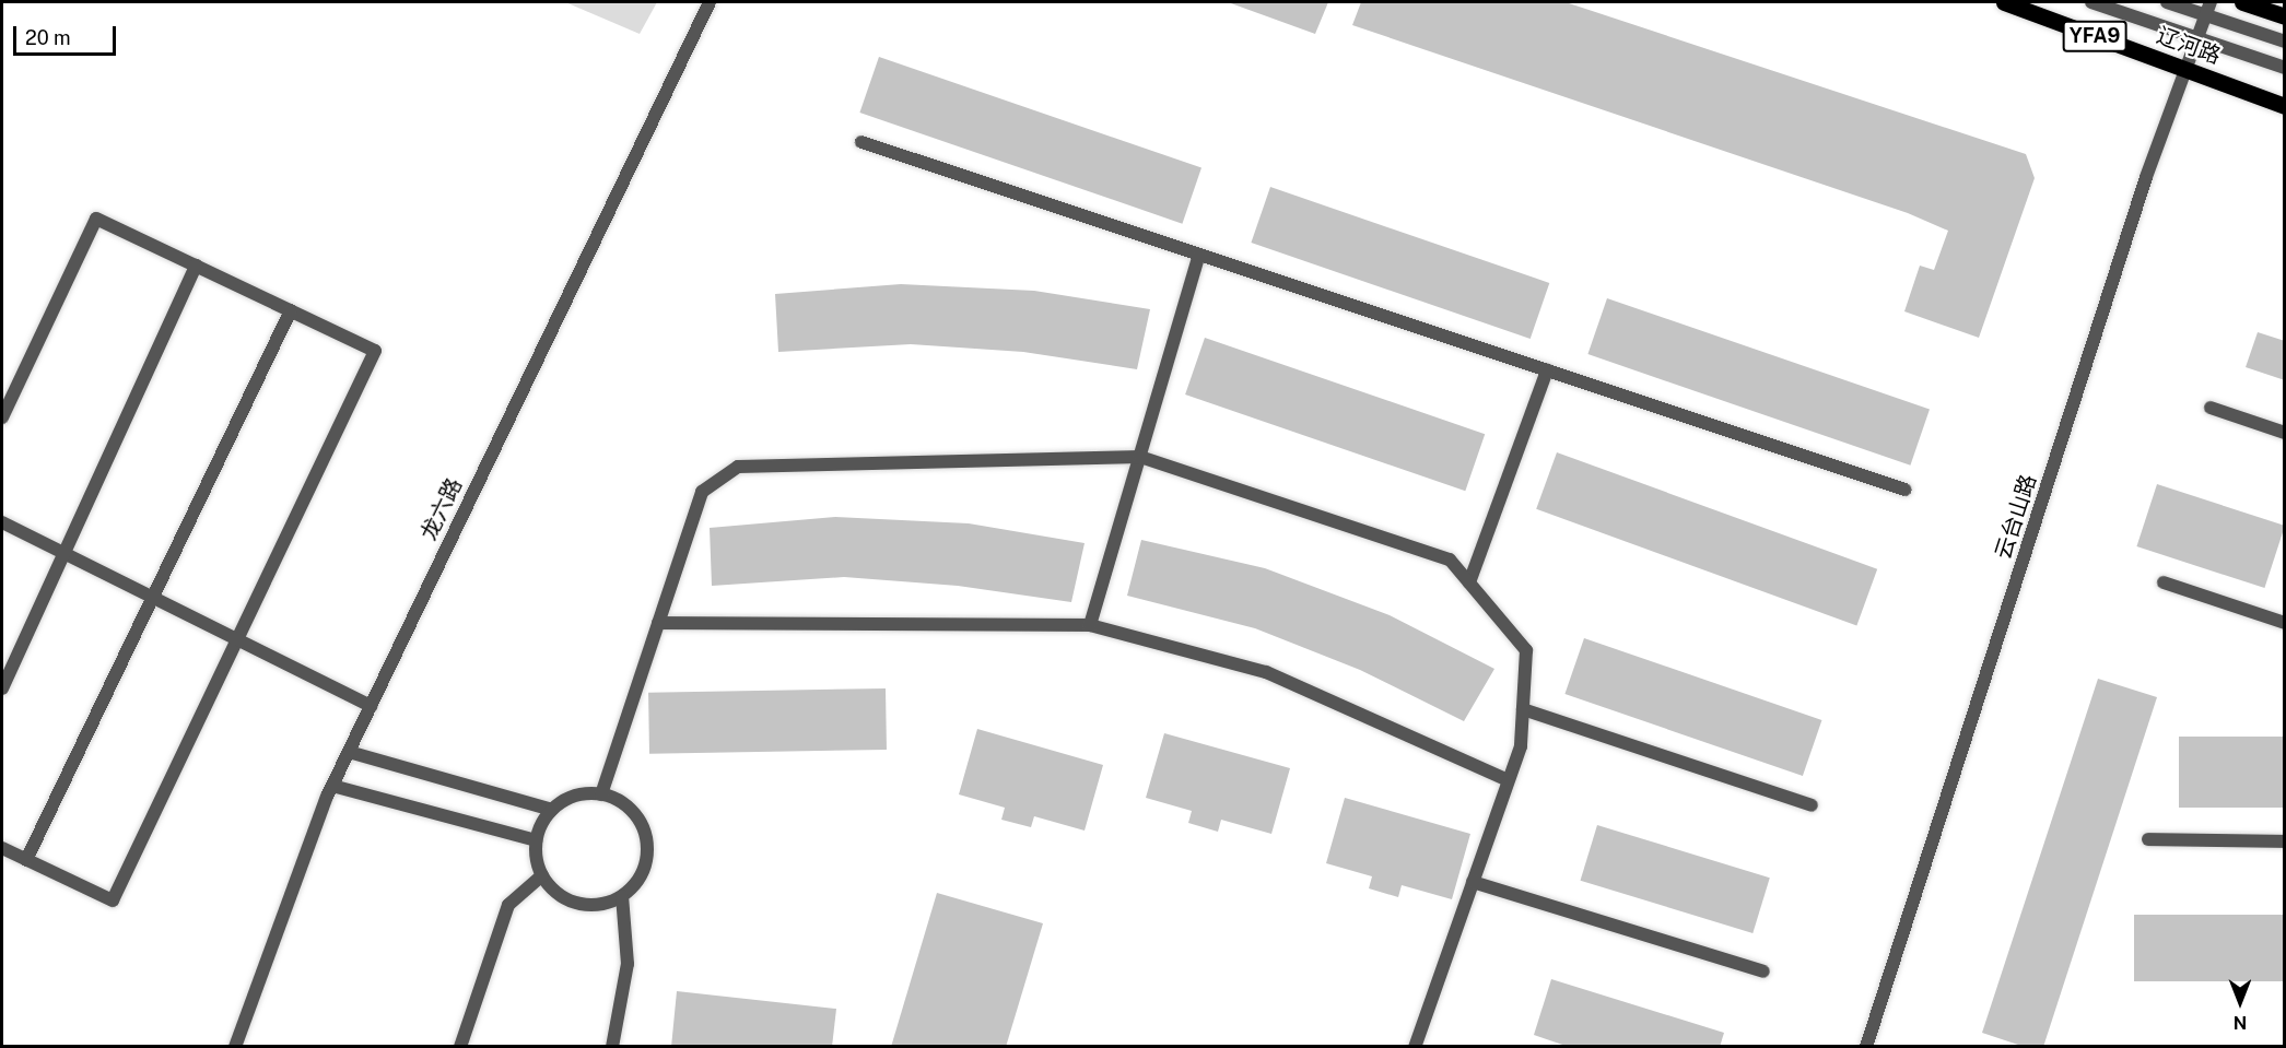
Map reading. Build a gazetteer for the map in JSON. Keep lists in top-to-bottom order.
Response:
{
  "streets": {
    "main road": ["YFA9", "辽河路"],
    "street": ["龙六路", "云台山路"]
  },
  "crossings": [
    ["辽河路", "云台山路"]
  ],
  "scale_bar": "20 m",
  "north": "bottom"
}
